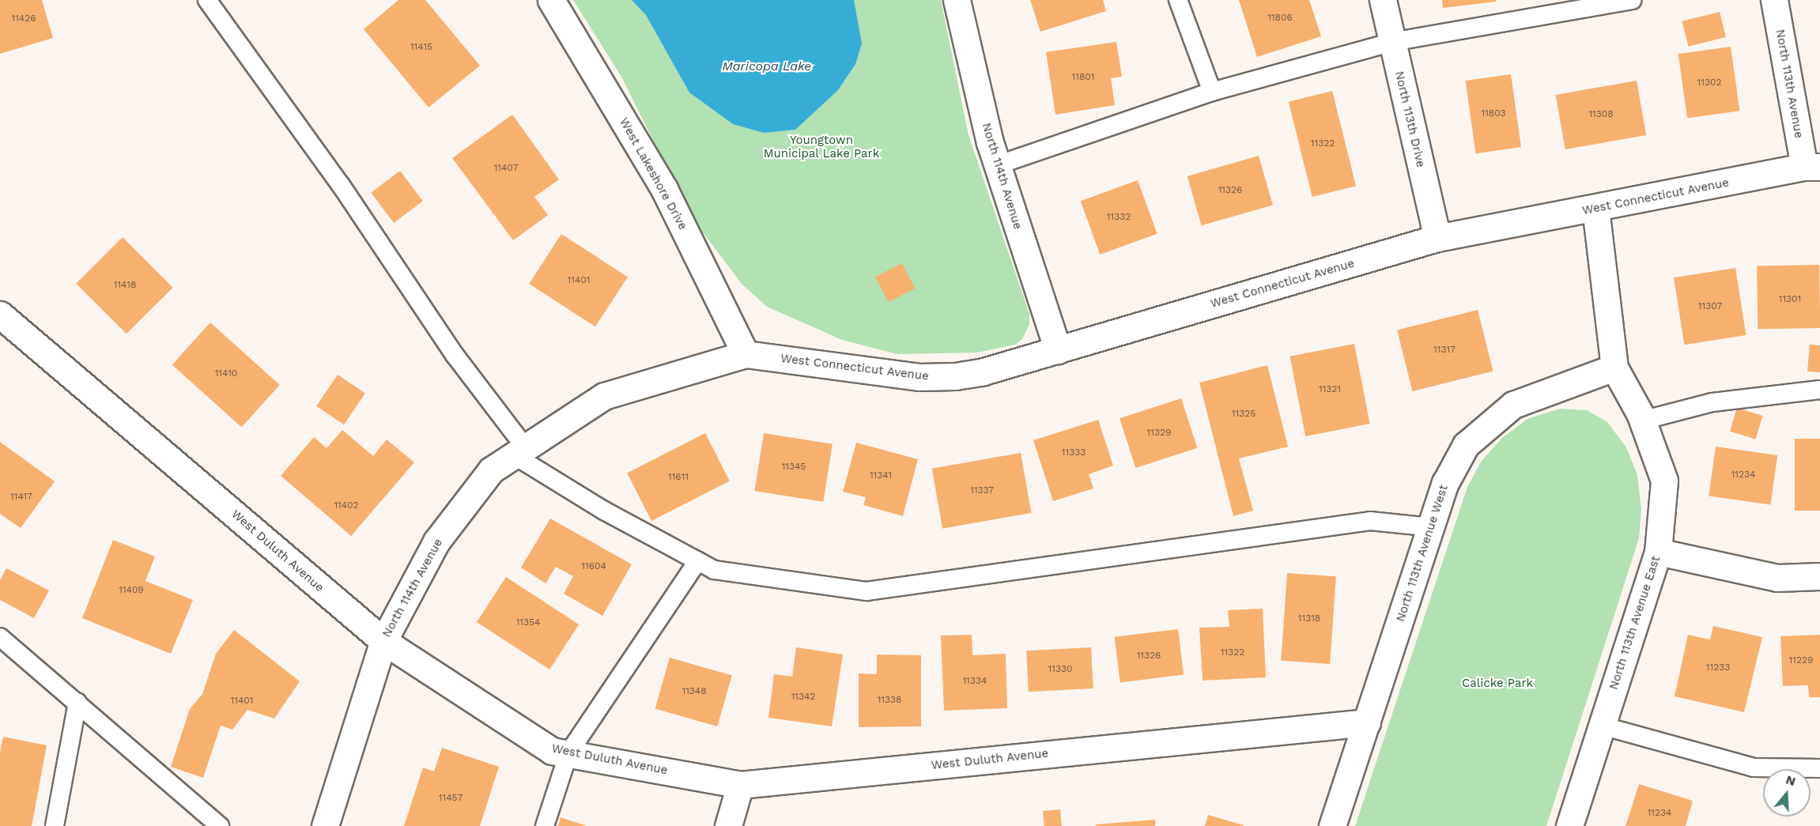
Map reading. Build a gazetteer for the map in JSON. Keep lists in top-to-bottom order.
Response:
{
  "streets": {
    "street": [
      "North 113th Avenue",
      "North 113th Drive",
      "West Lakeshore Drive",
      "North 114th Avenue",
      "West Connecticut Avenue",
      "West Duluth Avenue",
      "North 113th Avenue West",
      "North 113th Avenue East"
    ]
  },
  "crossings": [
    ["North 113th Avenue", "West Connecticut Avenue"],
    ["North 113th Drive", "West Connecticut Avenue"],
    ["West Lakeshore Drive", "North 114th Avenue"],
    ["West Lakeshore Drive", "West Connecticut Avenue"],
    ["North 114th Avenue", "West Connecticut Avenue"],
    ["North 114th Avenue", "West Duluth Avenue"],
    ["West Duluth Avenue", "North 113th Avenue West"],
    ["North 113th Avenue West", "North 113th Avenue East"]
  ],
  "water": ["Maricopa Lake"],
  "parks": ["Youngtown Municipal Lake Park", "Calicke Park"],
  "house_numbers": [
    "11806",
    "11426",
    "11415",
    "11801",
    "11302",
    "11803",
    "11308",
    "11322",
    "11407",
    "11326",
    "11332",
    "11401",
    "11418",
    "11301",
    "11307",
    "11317",
    "11410",
    "11321",
    "11325",
    "11329",
    "11333",
    "11345",
    "11234",
    "11341",
    "11611",
    "11337",
    "11417",
    "11402",
    "11604",
    "11409",
    "11318",
    "11354",
    "11322",
    "11326",
    "11229",
    "11233",
    "11330",
    "11334",
    "11348",
    "11342",
    "11338",
    "11401",
    "11457",
    "11234"
  ],
  "north": "top"
}
